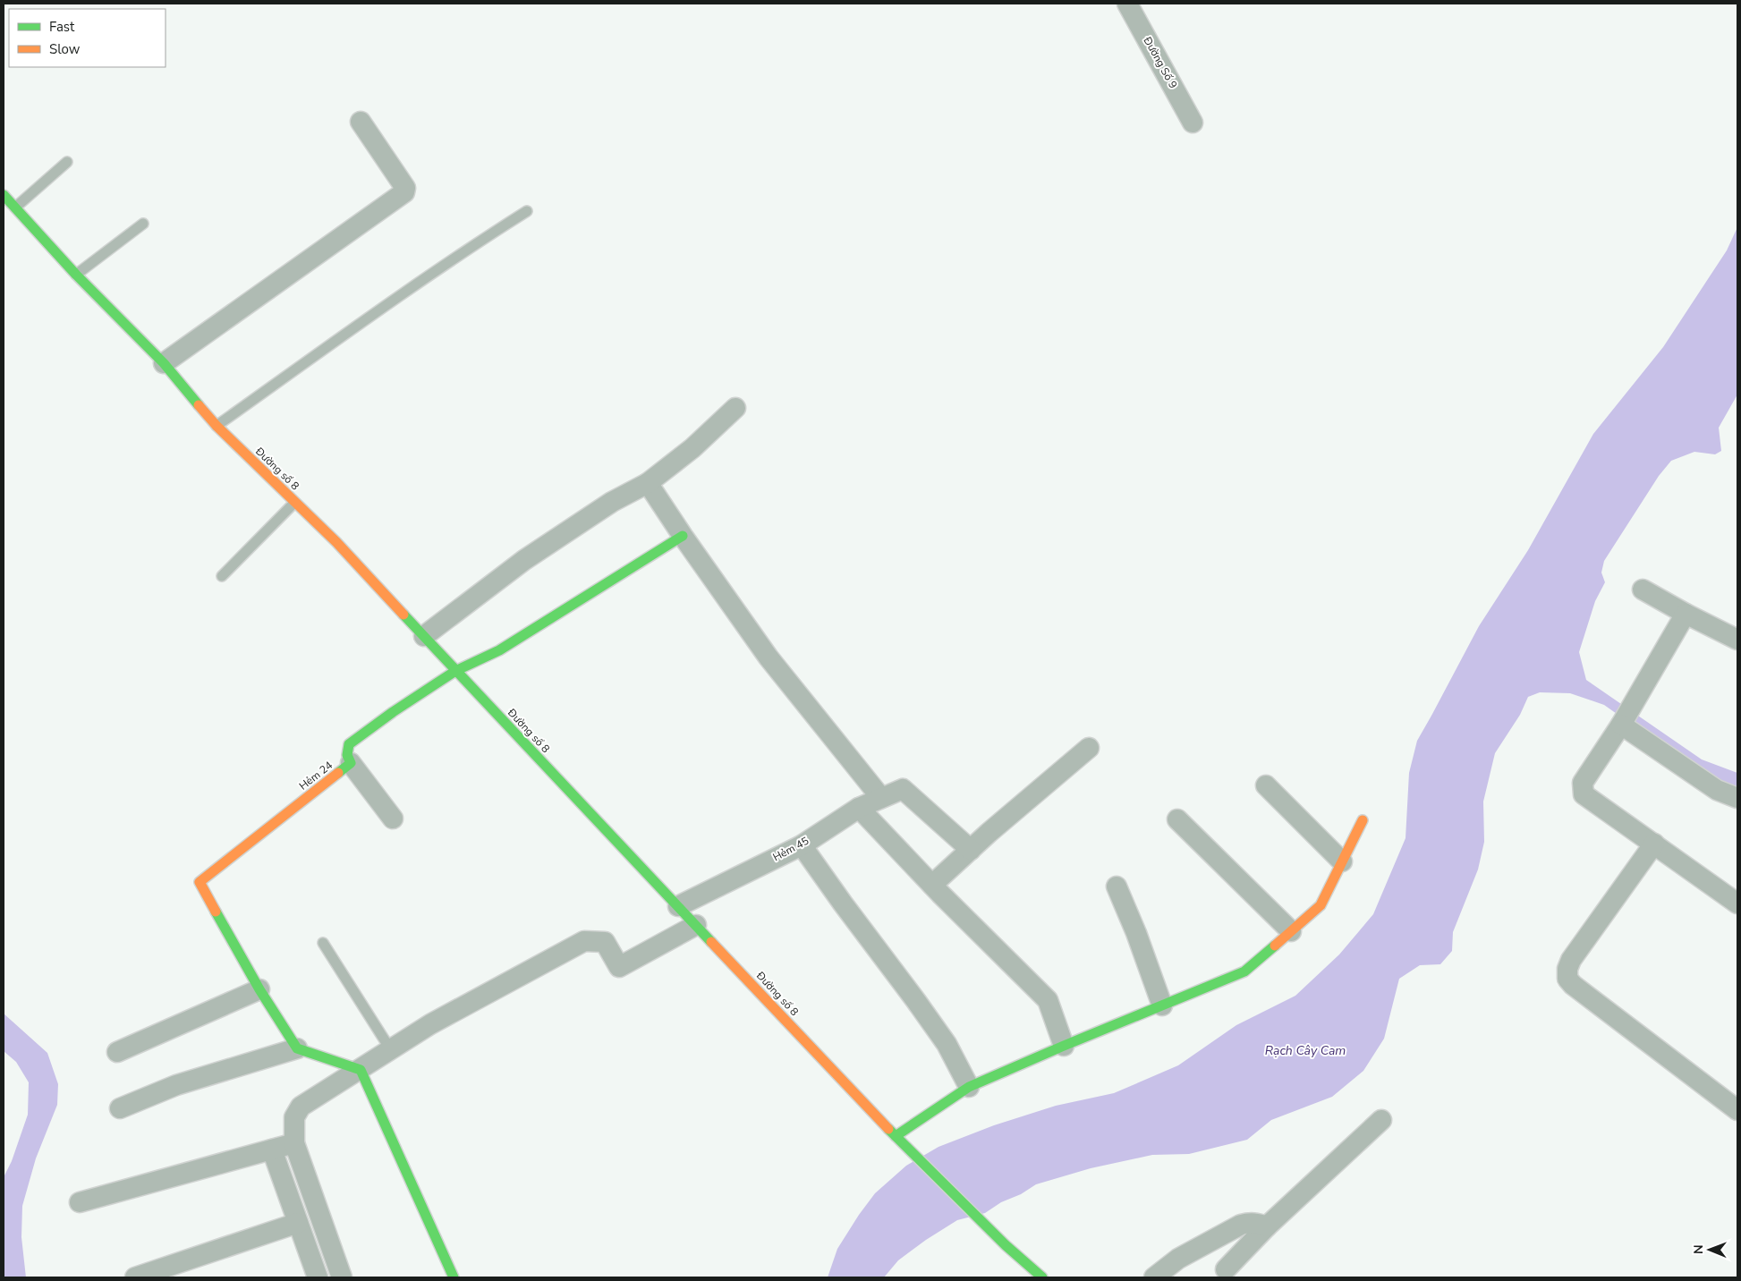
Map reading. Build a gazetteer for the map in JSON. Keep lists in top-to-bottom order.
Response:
{
  "streets": {
    "street": [
      "Đường Số 9",
      "Đường số 8",
      "Hẻm 24",
      "Hẻm 45"
    ]
  },
  "crossings": [
    ["Đường số 8", "Hẻm 24"],
    ["Đường số 8", "Hẻm 45"]
  ],
  "water": ["Rạch Cây Cam"],
  "legend": ["Fast", "Slow"],
  "north": "left"
}
